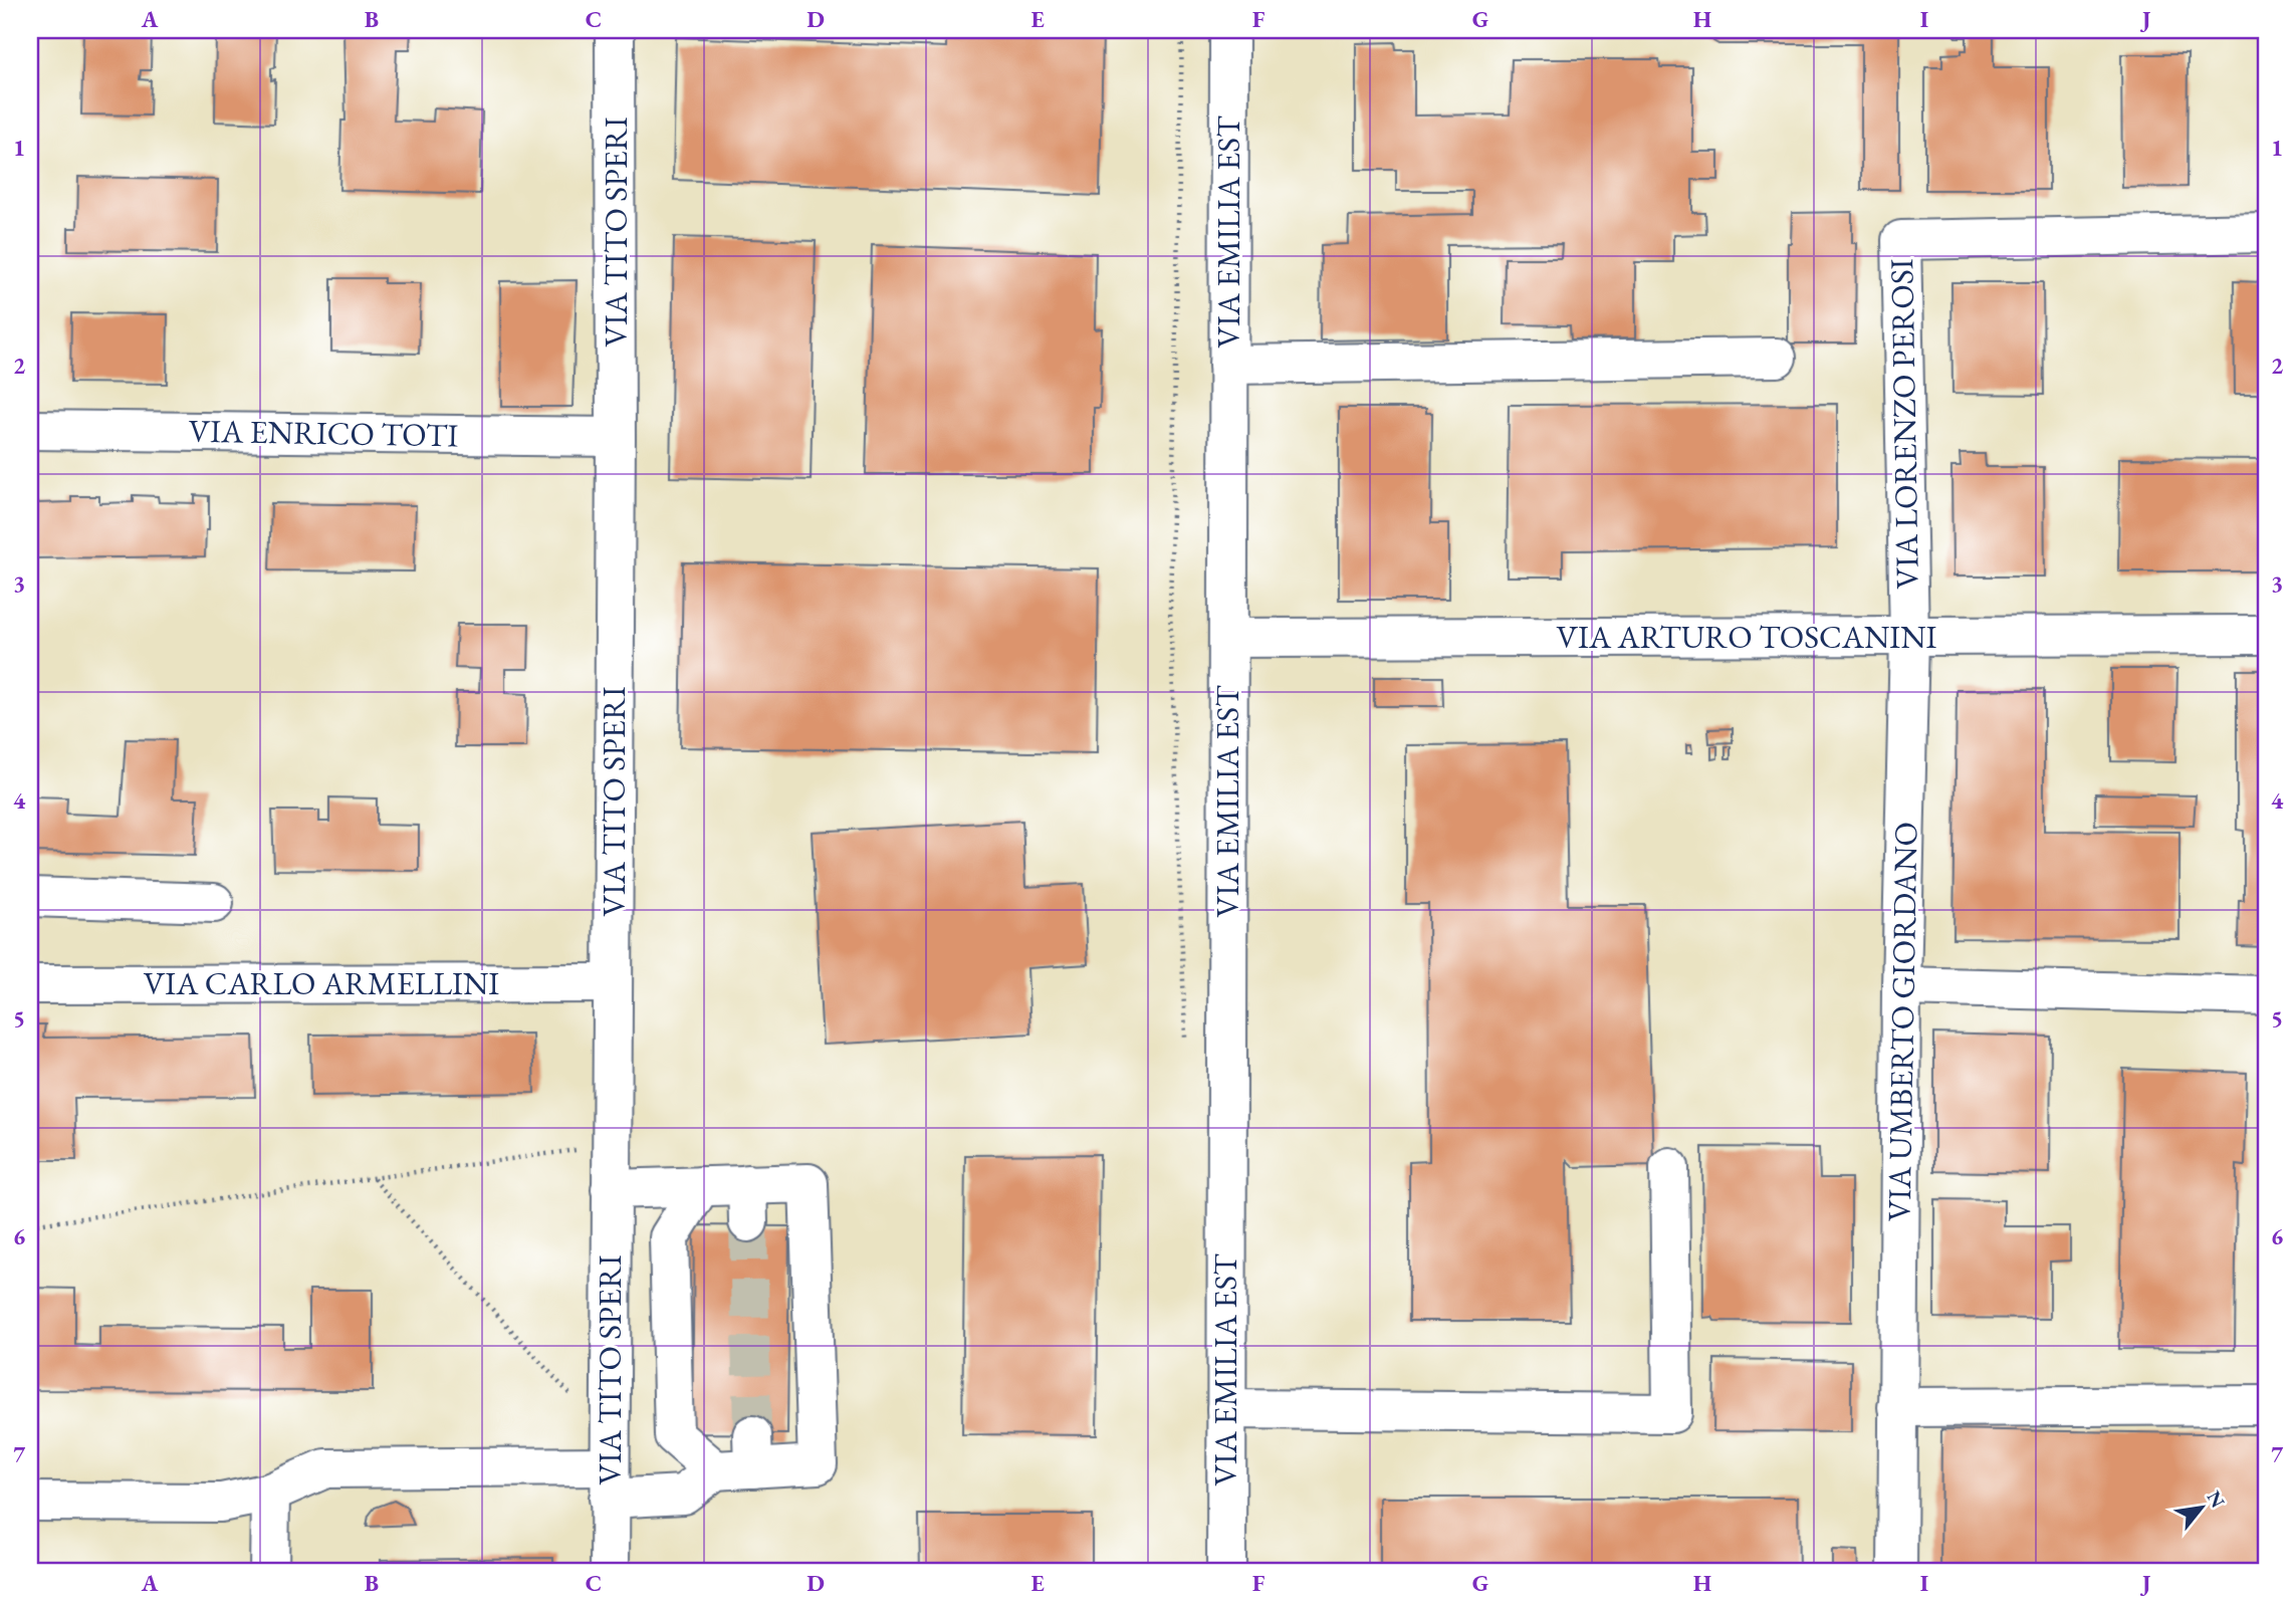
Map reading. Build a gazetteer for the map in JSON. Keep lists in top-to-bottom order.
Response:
{
  "streets": {
    "street": [
      "VIA TITO SPERI",
      "VIA EMILIA EST",
      "VIA LORENZO PEROSI",
      "VIA ENRICO TOTI",
      "VIA ARTURO TOSCANINI",
      "VIA CARLO ARMELLINI",
      "VIA UMBERTO GIORDANO"
    ]
  },
  "crossings": [
    ["VIA TITO SPERI", "VIA ENRICO TOTI"],
    ["VIA TITO SPERI", "VIA CARLO ARMELLINI"],
    ["VIA EMILIA EST", "VIA ARTURO TOSCANINI"],
    ["VIA LORENZO PEROSI", "VIA ARTURO TOSCANINI"],
    ["VIA LORENZO PEROSI", "VIA UMBERTO GIORDANO"],
    ["VIA ARTURO TOSCANINI", "VIA UMBERTO GIORDANO"]
  ],
  "north": "top right",
  "grid": {
    "columns": [
      "A",
      "B",
      "C",
      "D",
      "E",
      "F",
      "G",
      "H",
      "I",
      "J"
    ],
    "rows": [
      "1",
      "2",
      "3",
      "4",
      "5",
      "6",
      "7"
    ]
  }
}
